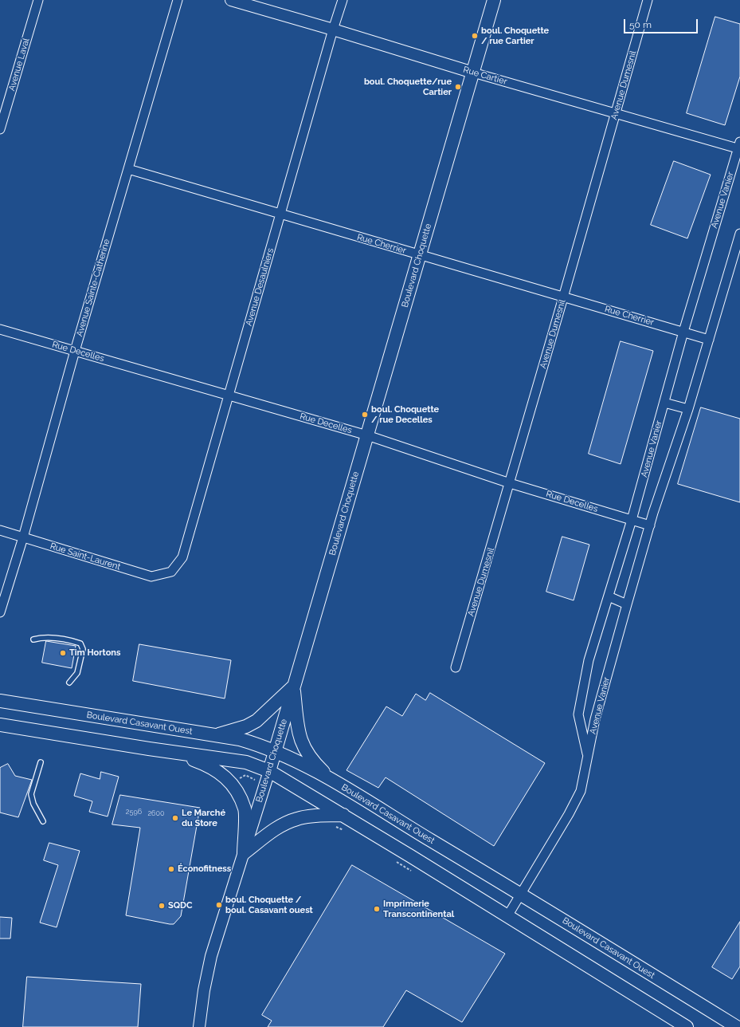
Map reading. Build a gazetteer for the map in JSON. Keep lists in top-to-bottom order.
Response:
{
  "streets": {
    "main road": ["Boulevard Choquette", "Boulevard Casavant Ouest"],
    "street": [
      "Avenue Laval",
      "Rue Cartier",
      "Avenue Dumesnil",
      "Avenue Vanier",
      "Rue Cherrier",
      "Avenue Desaulniers",
      "Avenue Sainte-Catherine",
      "Rue Decelles",
      "Rue Saint-Laurent"
    ]
  },
  "crossings": [
    ["Rue Cartier", "Avenue Dumesnil"],
    ["Rue Cartier", "Avenue Vanier"],
    ["Rue Cartier", "Boulevard Choquette"],
    ["Rue Cartier", "Avenue Desaulniers"],
    ["Avenue Dumesnil", "Rue Cherrier"],
    ["Avenue Dumesnil", "Rue Decelles"],
    ["Avenue Vanier", "Rue Cherrier"],
    ["Avenue Vanier", "Rue Decelles"],
    ["Avenue Vanier", "Boulevard Casavant Ouest"],
    ["Rue Cherrier", "Boulevard Choquette"],
    ["Rue Cherrier", "Avenue Desaulniers"],
    ["Rue Cherrier", "Avenue Sainte-Catherine"],
    ["Boulevard Choquette", "Rue Decelles"],
    ["Boulevard Choquette", "Boulevard Casavant Ouest"],
    ["Avenue Desaulniers", "Rue Decelles"],
    ["Avenue Desaulniers", "Rue Saint-Laurent"],
    ["Avenue Sainte-Catherine", "Rue Decelles"],
    ["Avenue Sainte-Catherine", "Rue Saint-Laurent"]
  ],
  "places": [
    "boul. Choquette / rue Cartier",
    "boul. Choquette/rue Cartier",
    "boul. Choquette / rue Decelles",
    "Tim Hortons",
    "Le Marché du Store",
    "Éconofitness",
    "boul. Choquette / boul. Casavant ouest",
    "SQDC",
    "Imprimerie Transcontinental"
  ],
  "house_numbers": ["2596", "2600"],
  "scale_bar": "50 m"
}
